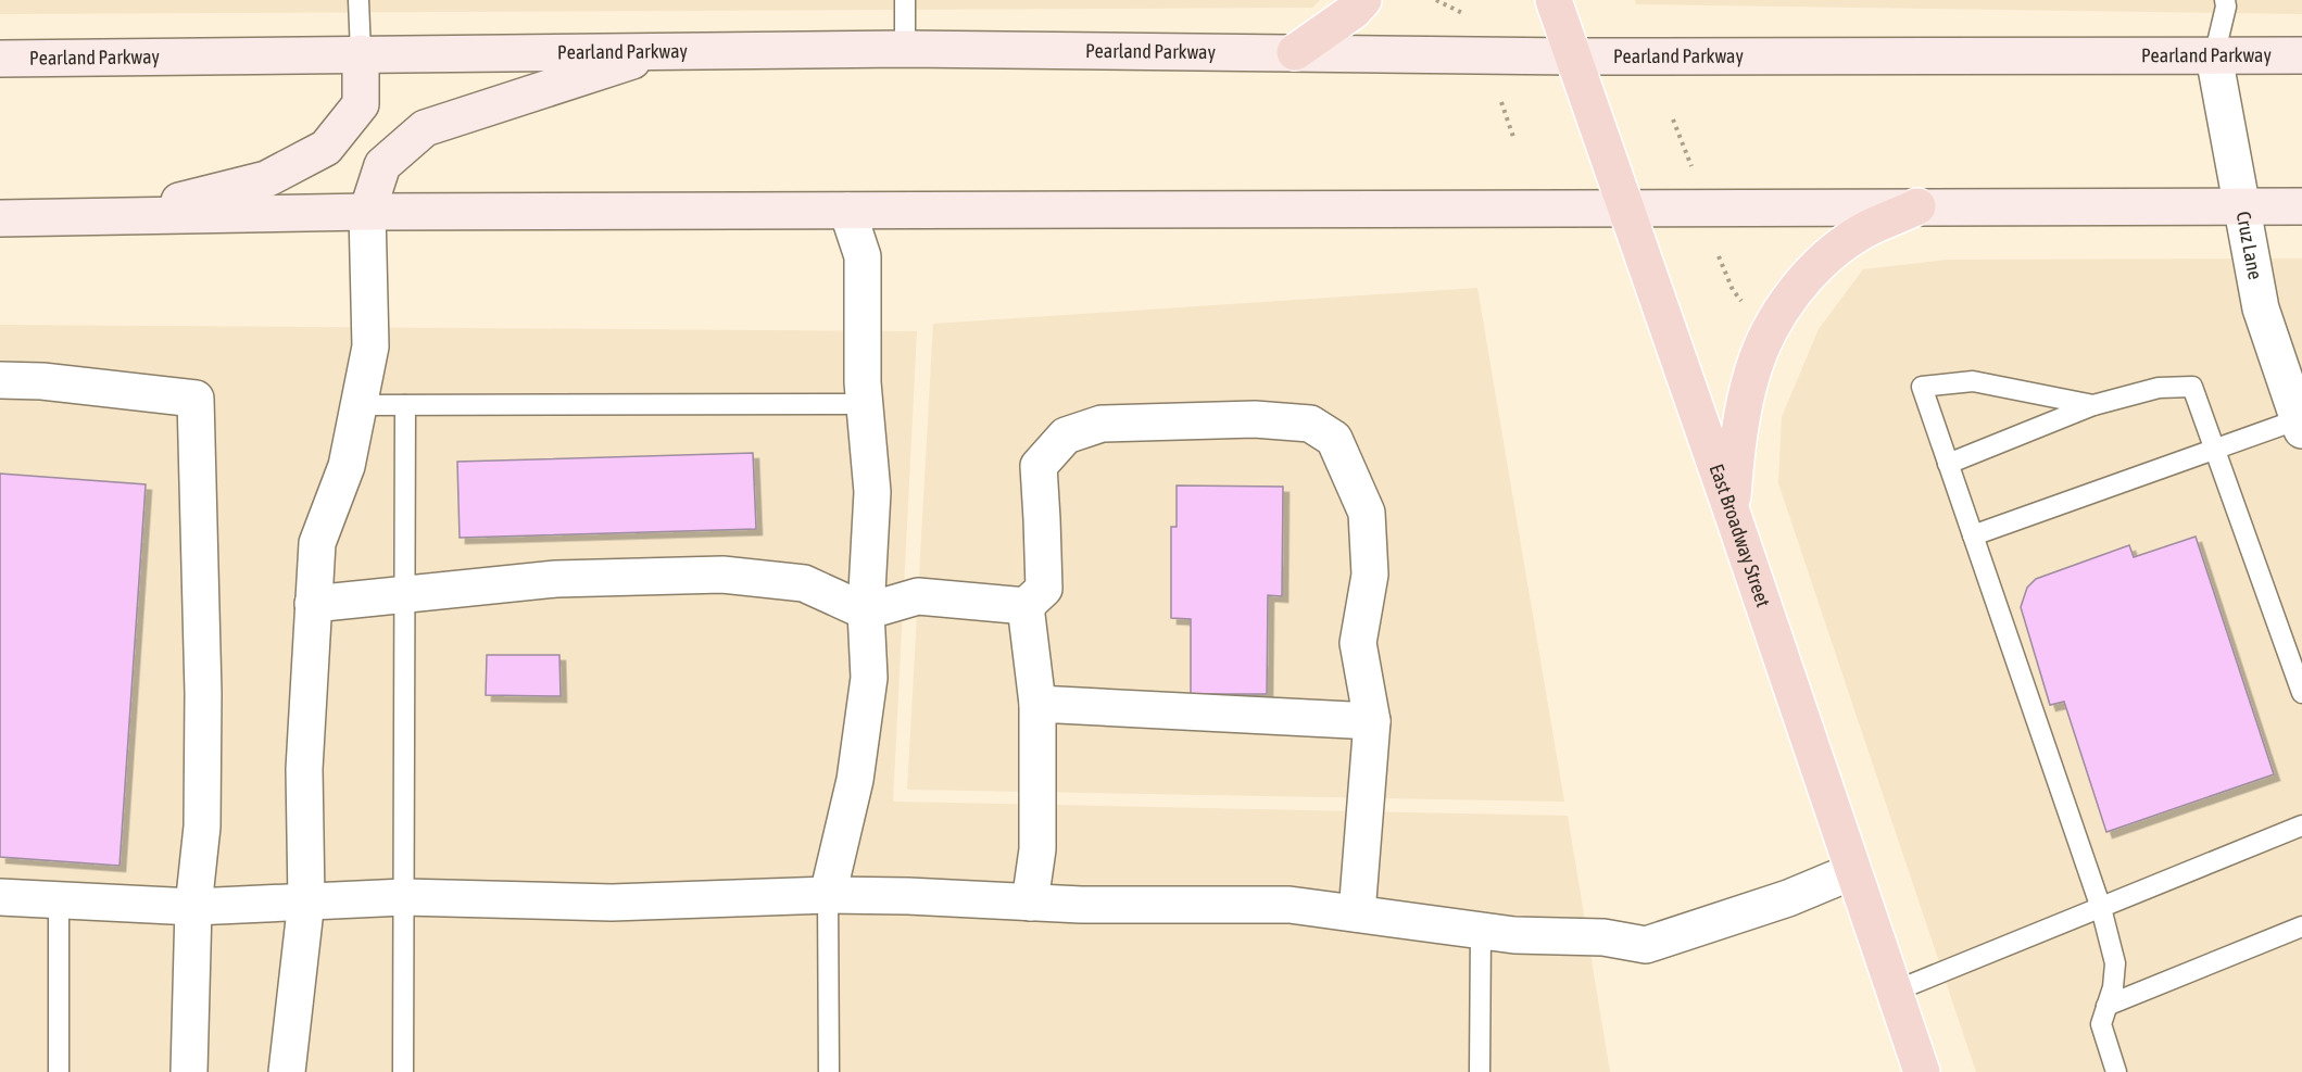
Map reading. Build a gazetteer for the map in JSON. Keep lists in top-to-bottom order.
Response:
{
  "streets": {
    "main road": ["Pearland Parkway", "East Broadway Street"],
    "street": ["Cruz Lane"]
  },
  "crossings": [
    ["Pearland Parkway", "Cruz Lane"],
    ["Pearland Parkway", "East Broadway Street"]
  ]
}
